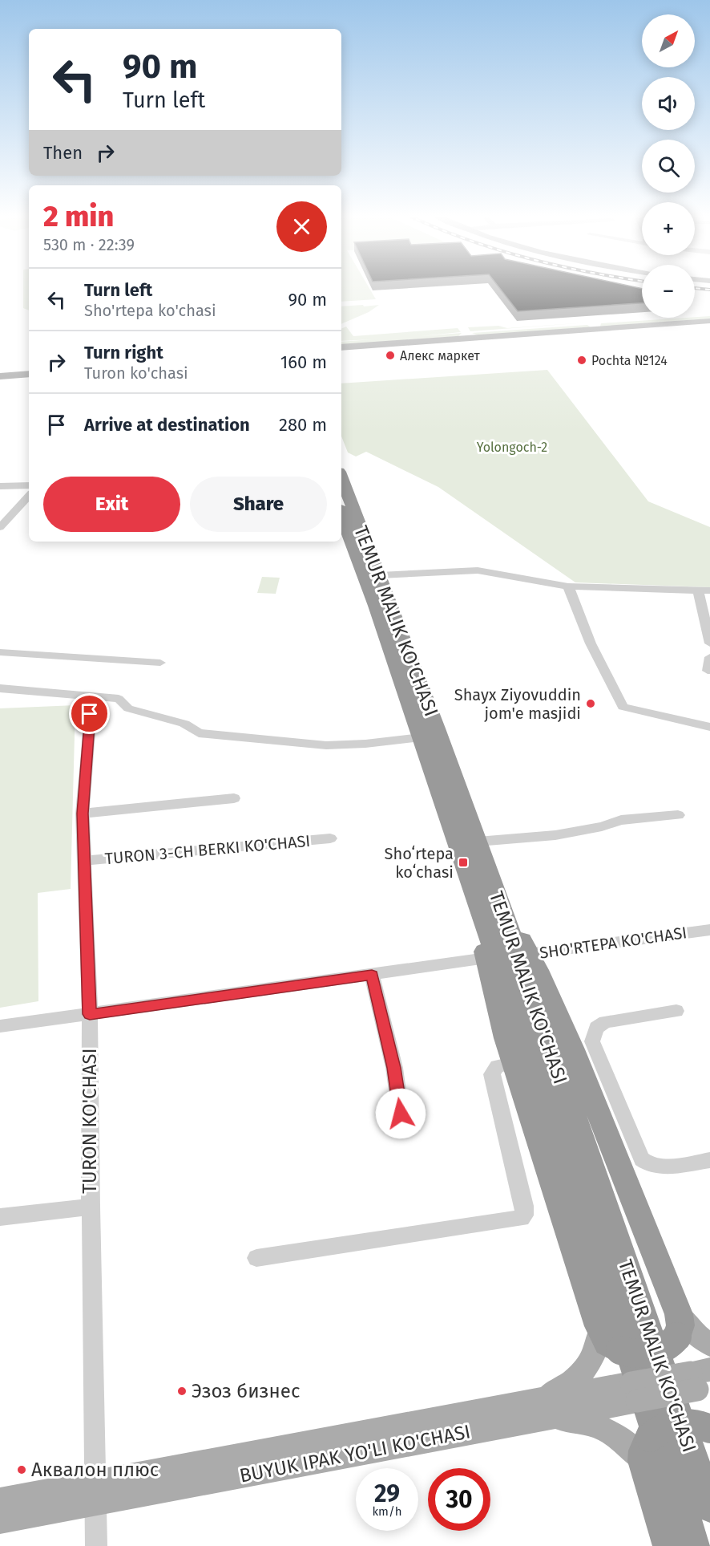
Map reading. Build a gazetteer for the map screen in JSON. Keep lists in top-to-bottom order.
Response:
{
  "streets": {
    "highway": ["TEMUR MALIK KO'CHASI"],
    "main road": ["BUYUK IPAK YO'LI KO'CHASI"],
    "street": ["TURON 3-CH BERKI KO'CHASI", "SHO'RTEPA KO'CHASI", "TURON KO'CHASI"]
  },
  "crossings": [
    ["TEMUR MALIK KO'CHASI", "SHO'RTEPA KO'CHASI"],
    ["TURON 3-CH BERKI KO'CHASI", "TURON KO'CHASI"],
    ["SHO'RTEPA KO'CHASI", "TURON KO'CHASI"],
    ["TURON KO'CHASI", "BUYUK IPAK YO'LI KO'CHASI"]
  ],
  "parks": ["Yolongoch-2"],
  "places": {
    "other": [
      "Алекс маркет",
      "Pochta №124",
      "Shayx Ziyovuddin jom'e masjidi",
      "Эзоз бизнес",
      "Аквалон плюс"
    ],
    "transit": ["Shoʻrtepa koʻchasi"]
  },
  "north": "top right",
  "page": {
    "map_buttons": ["+", "−"],
    "turn": ["90 m", "Turn left"],
    "then": "Then",
    "heading": ["2 min", "530 m · 22:39"],
    "list": [
      {
        "name": "Turn left",
        "note": "Sho'rtepa ko'chasi",
        "value": "90 m"
      },
      {
        "name": "Turn right",
        "note": "Turon ko'chasi",
        "value": "160 m"
      },
      {
        "name": "Arrive at destination",
        "value": "280 m"
      }
    ],
    "buttons": ["Exit", "Share"],
    "speed": "29 km/h",
    "limit": "30"
  }
}
